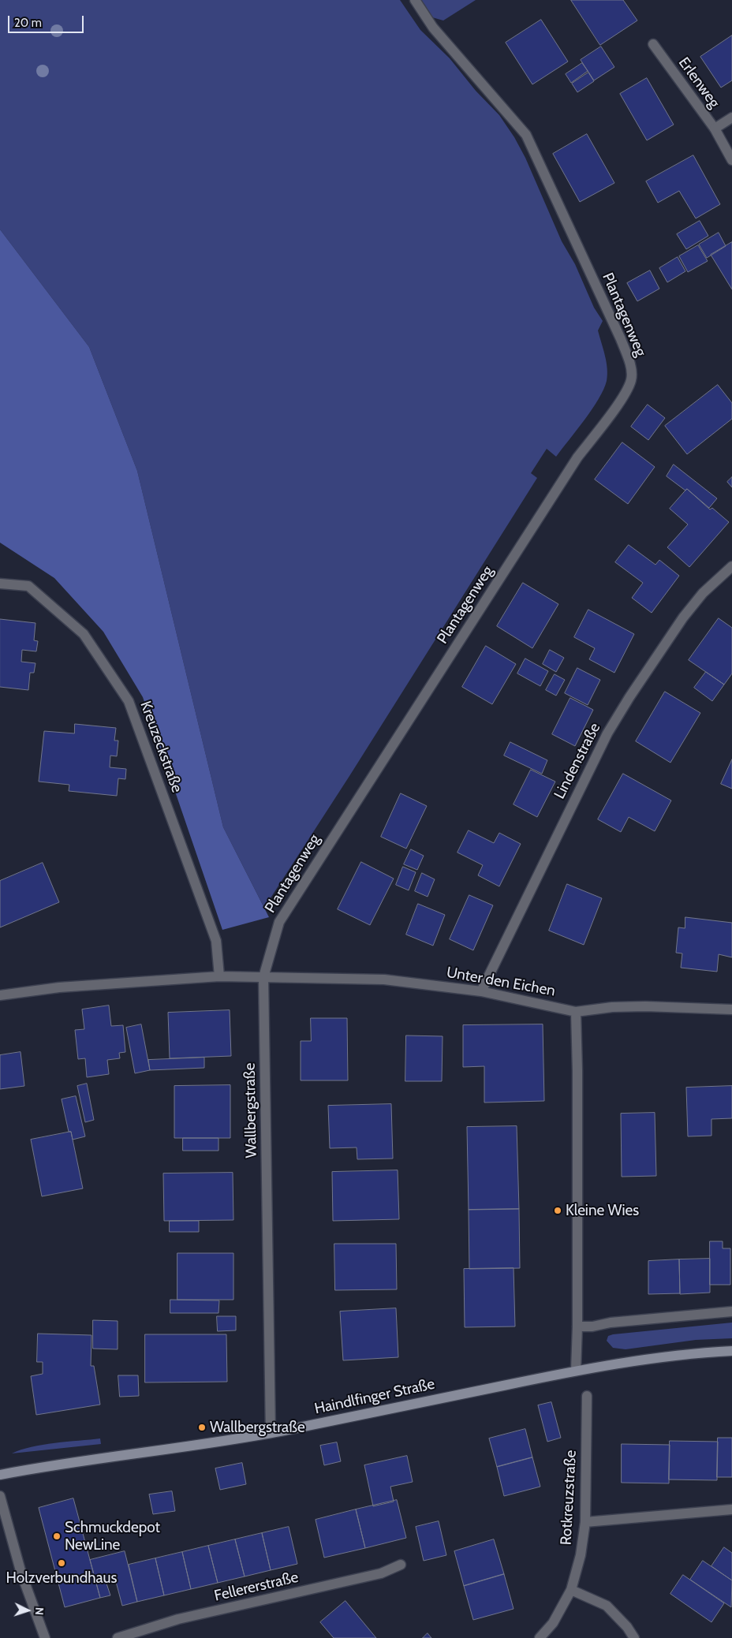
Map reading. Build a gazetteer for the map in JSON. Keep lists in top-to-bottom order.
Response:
{
  "streets": {
    "street": [
      "Erlenweg",
      "Plantagenweg",
      "Kreuzeckstraße",
      "Lindenstraße",
      "Unter den Eichen",
      "Wallbergstraße",
      "Haindlfinger Straße",
      "Rotkreuzstraße",
      "Fellererstraße"
    ]
  },
  "crossings": [
    ["Plantagenweg", "Unter den Eichen"],
    ["Plantagenweg", "Wallbergstraße"],
    ["Lindenstraße", "Unter den Eichen"],
    ["Unter den Eichen", "Wallbergstraße"],
    ["Wallbergstraße", "Haindlfinger Straße"]
  ],
  "places": [
    "Kleine Wies",
    "Wallbergstraße",
    "Schmuckdepot NewLine",
    "Holzverbundhaus"
  ],
  "scale_bar": "20 m",
  "north": "right"
}
